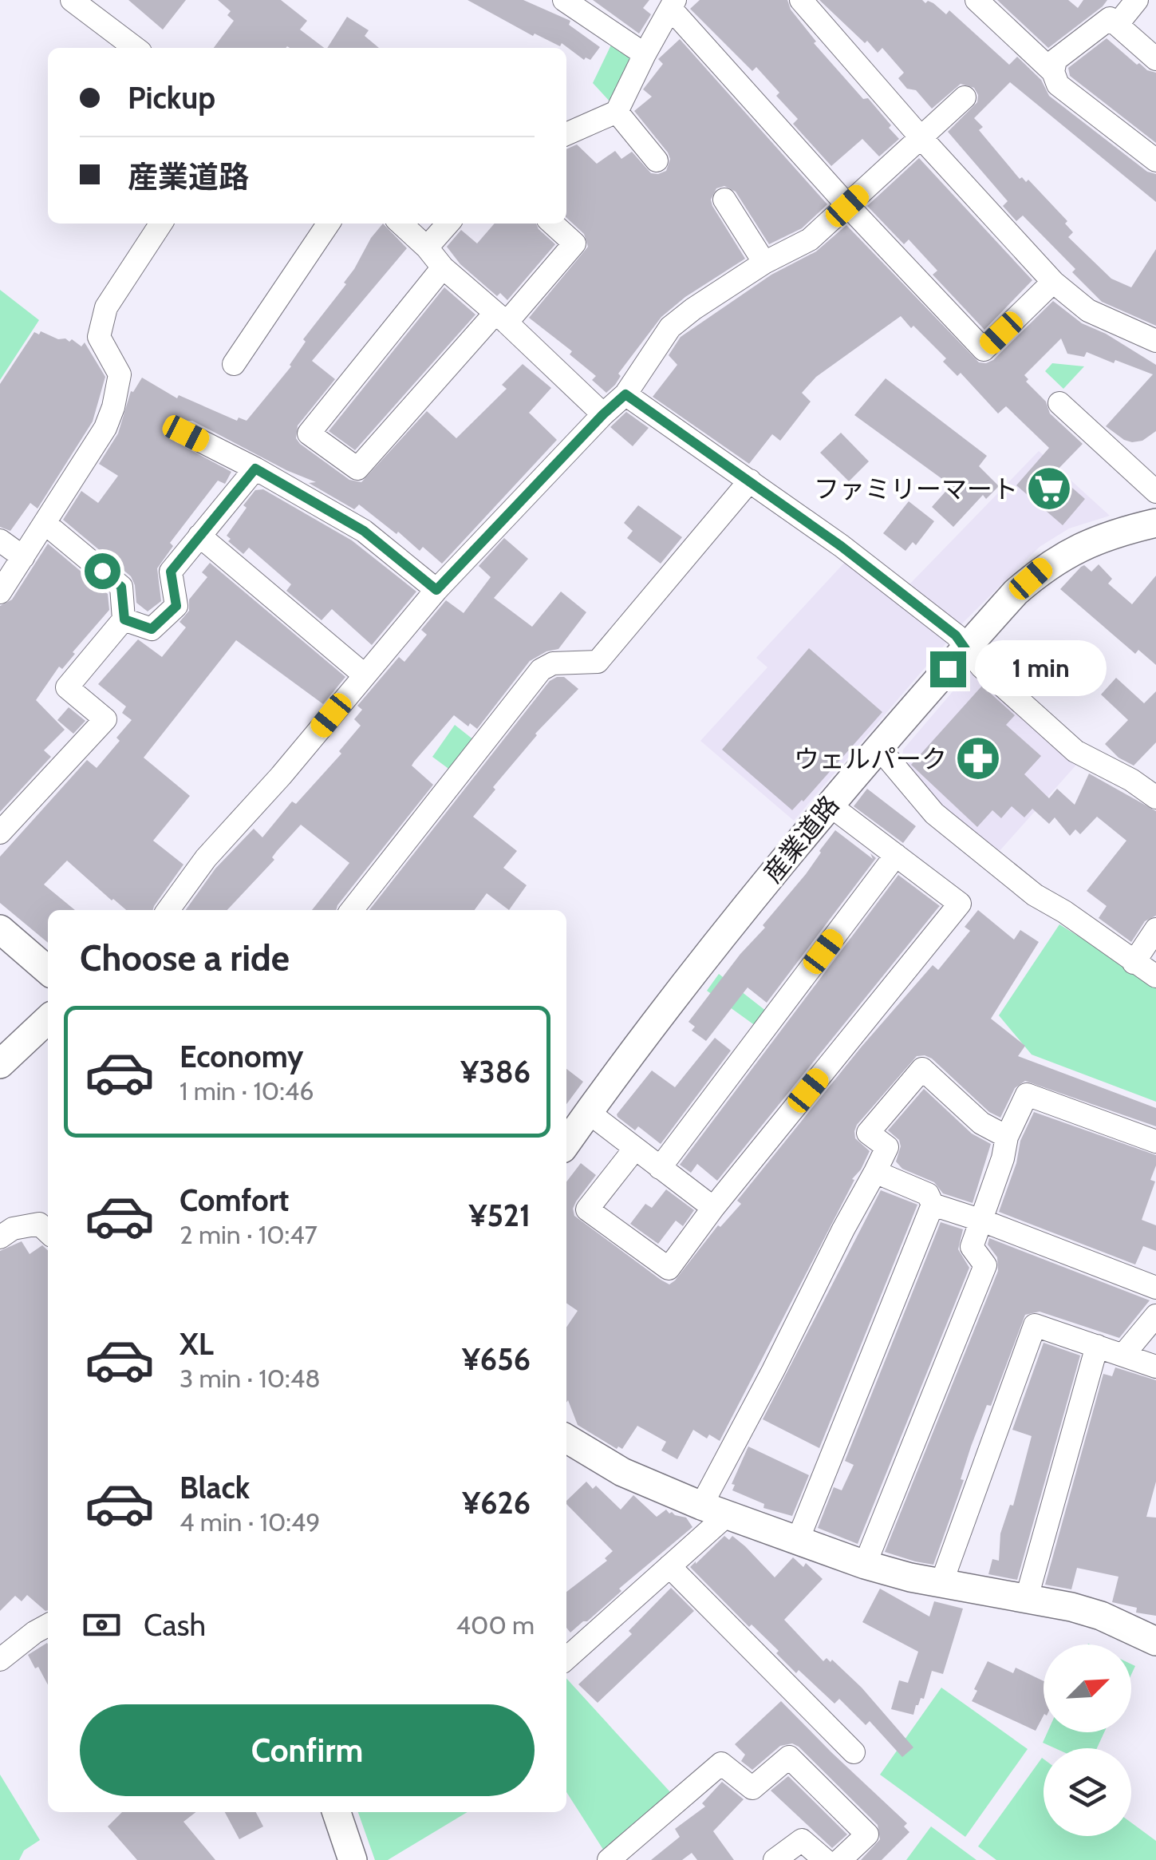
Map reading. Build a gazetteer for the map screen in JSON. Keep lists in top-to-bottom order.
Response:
{
  "streets": {
    "street": ["産業道路"]
  },
  "places": {
    "supermarket": ["ファミリーマート"],
    "pharmacy": ["ウェルパーク"]
  },
  "north": "top right",
  "page": {
    "banner": ["Pickup", "産業道路"],
    "bubble": "1 min",
    "heading": "Choose a ride",
    "list": [
      {
        "name": "Economy",
        "note": "1 min · 10:46",
        "value": "¥386"
      },
      {
        "name": "Comfort",
        "note": "2 min · 10:47",
        "value": "¥521"
      },
      {
        "name": "XL",
        "note": "3 min · 10:48",
        "value": "¥656"
      },
      {
        "name": "Black",
        "note": "4 min · 10:49",
        "value": "¥626"
      }
    ],
    "pay": ["Cash", "400 m"],
    "buttons": "Confirm"
  }
}
